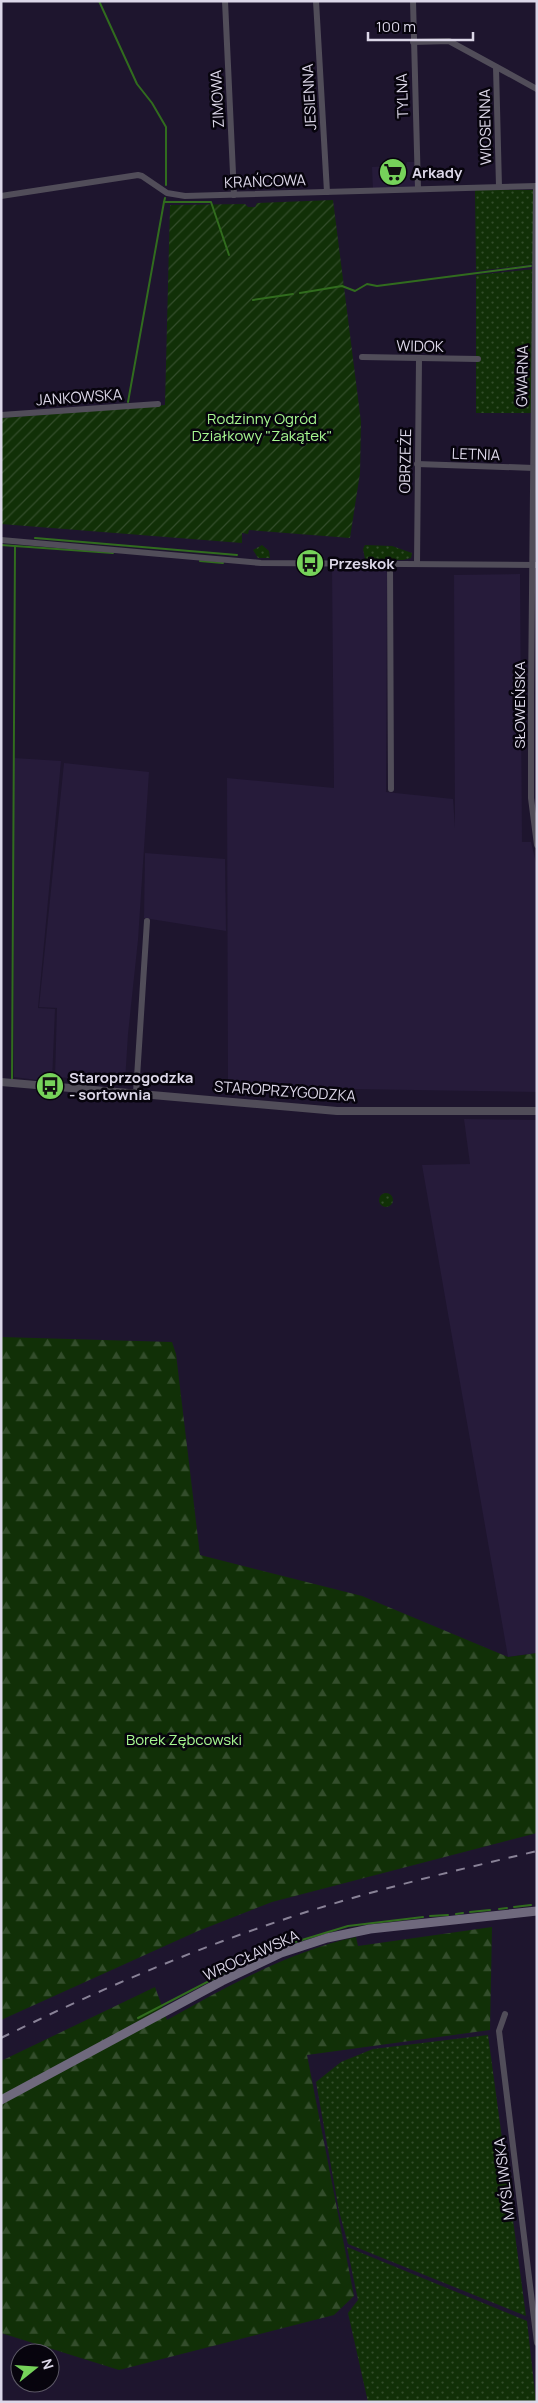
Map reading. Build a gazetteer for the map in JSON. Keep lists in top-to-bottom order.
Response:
{
  "streets": {
    "main road": ["WROCŁAWSKA"],
    "street": [
      "TYLNA",
      "JESIENNA",
      "ZIMOWA",
      "WIOSENNA",
      "KRAŃCOWA",
      "WIDOK",
      "GWARNA",
      "JANKOWSKA",
      "LETNIA",
      "OBRZEŻE",
      "SŁOWEŃSKA",
      "STAROPRZYGODZKA",
      "MYŚLIWSKA"
    ]
  },
  "crossings": [
    ["TYLNA", "KRAŃCOWA"],
    ["JESIENNA", "KRAŃCOWA"],
    ["ZIMOWA", "KRAŃCOWA"],
    ["WIOSENNA", "KRAŃCOWA"],
    ["KRAŃCOWA", "GWARNA"],
    ["WIDOK", "OBRZEŻE"],
    ["GWARNA", "LETNIA"],
    ["GWARNA", "SŁOWEŃSKA"],
    ["LETNIA", "OBRZEŻE"]
  ],
  "parks": ["Rodzinny Ogród Działkowy \"Zakątek\"", "Borek Zębcowski"],
  "places": {
    "supermarket": ["Arkady"],
    "bus stop": ["Przeskok", "Staroprzogodzka - sortownia"]
  },
  "scale_bar": "100 m",
  "north": "right"
}
